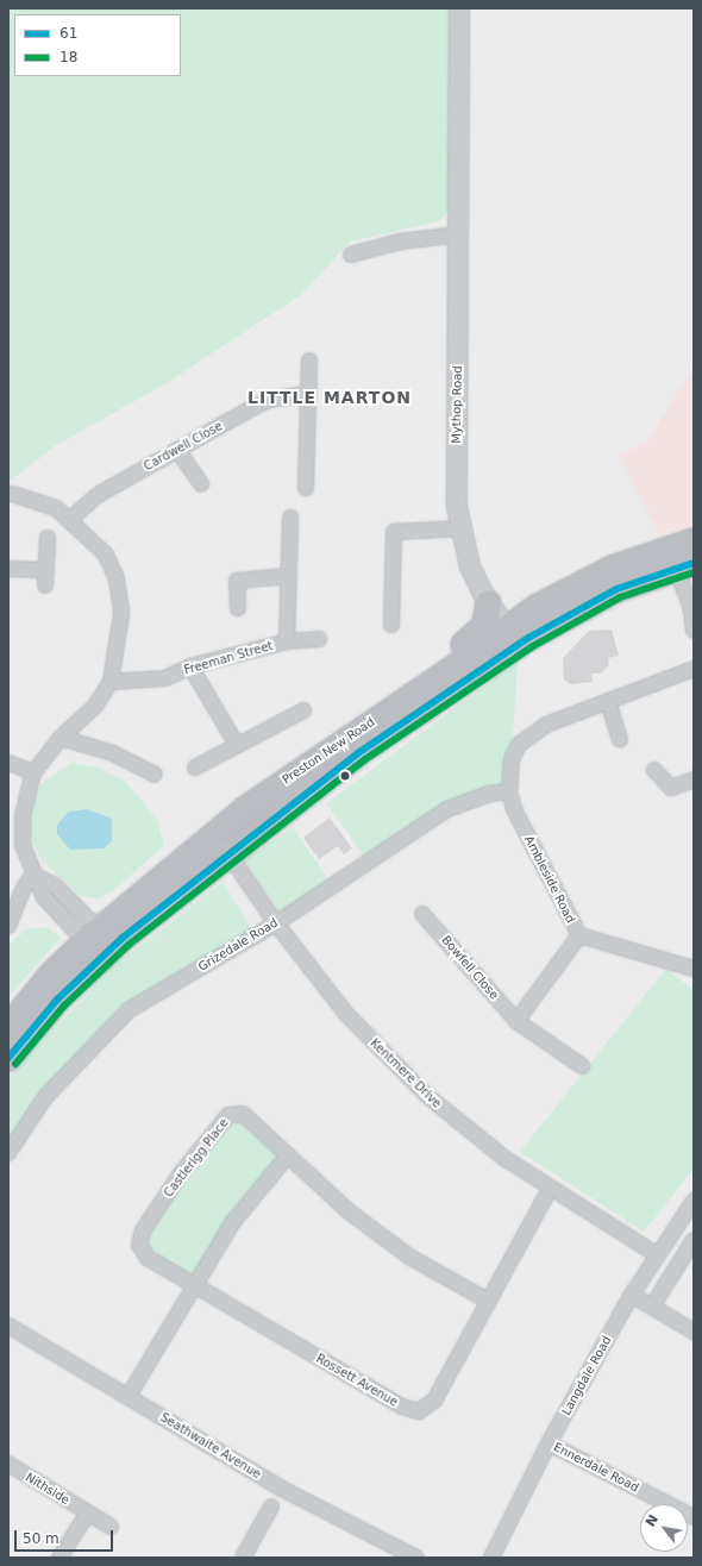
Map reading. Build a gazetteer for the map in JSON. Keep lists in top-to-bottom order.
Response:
{
  "streets": {
    "highway": ["Preston New Road"],
    "street": [
      "Mythop Road",
      "Cardwell Close",
      "Freeman Street",
      "Ambleside Road",
      "Grizedale Road",
      "Bowfell Close",
      "Kentmere Drive",
      "Castlerigg Place",
      "Langdale Road",
      "Rossett Avenue",
      "Seathwaite Avenue",
      "Ennerdale Road",
      "Nithside"
    ]
  },
  "crossings": [
    ["Mythop Road", "Preston New Road"],
    ["Preston New Road", "Kentmere Drive"],
    ["Ambleside Road", "Grizedale Road"],
    ["Grizedale Road", "Kentmere Drive"],
    ["Kentmere Drive", "Langdale Road"],
    ["Kentmere Drive", "Rossett Avenue"],
    ["Castlerigg Place", "Rossett Avenue"],
    ["Langdale Road", "Ennerdale Road"]
  ],
  "districts": ["LITTLE MARTON"],
  "lines": ["transit line 61", "transit line 18"],
  "legend": ["61", "18"],
  "scale_bar": "50 m",
  "north": "top left"
}
